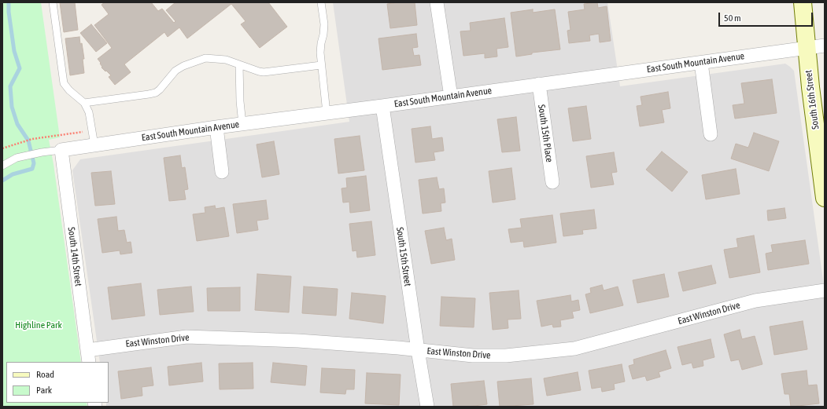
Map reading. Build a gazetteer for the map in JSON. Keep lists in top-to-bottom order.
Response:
{
  "streets": {
    "main road": ["South 16th Street"],
    "street": [
      "East South Mountain Avenue",
      "South 15th Place",
      "South 14th Street",
      "South 15th Street",
      "East Winston Drive"
    ]
  },
  "crossings": [
    ["East South Mountain Avenue", "South 16th Street"],
    ["East South Mountain Avenue", "South 15th Place"],
    ["East South Mountain Avenue", "South 14th Street"],
    ["East South Mountain Avenue", "South 15th Street"],
    ["South 14th Street", "East Winston Drive"],
    ["South 15th Street", "East Winston Drive"]
  ],
  "parks": ["Highline Park"],
  "legend": ["Road", "Park"],
  "scale_bar": "50 m"
}
